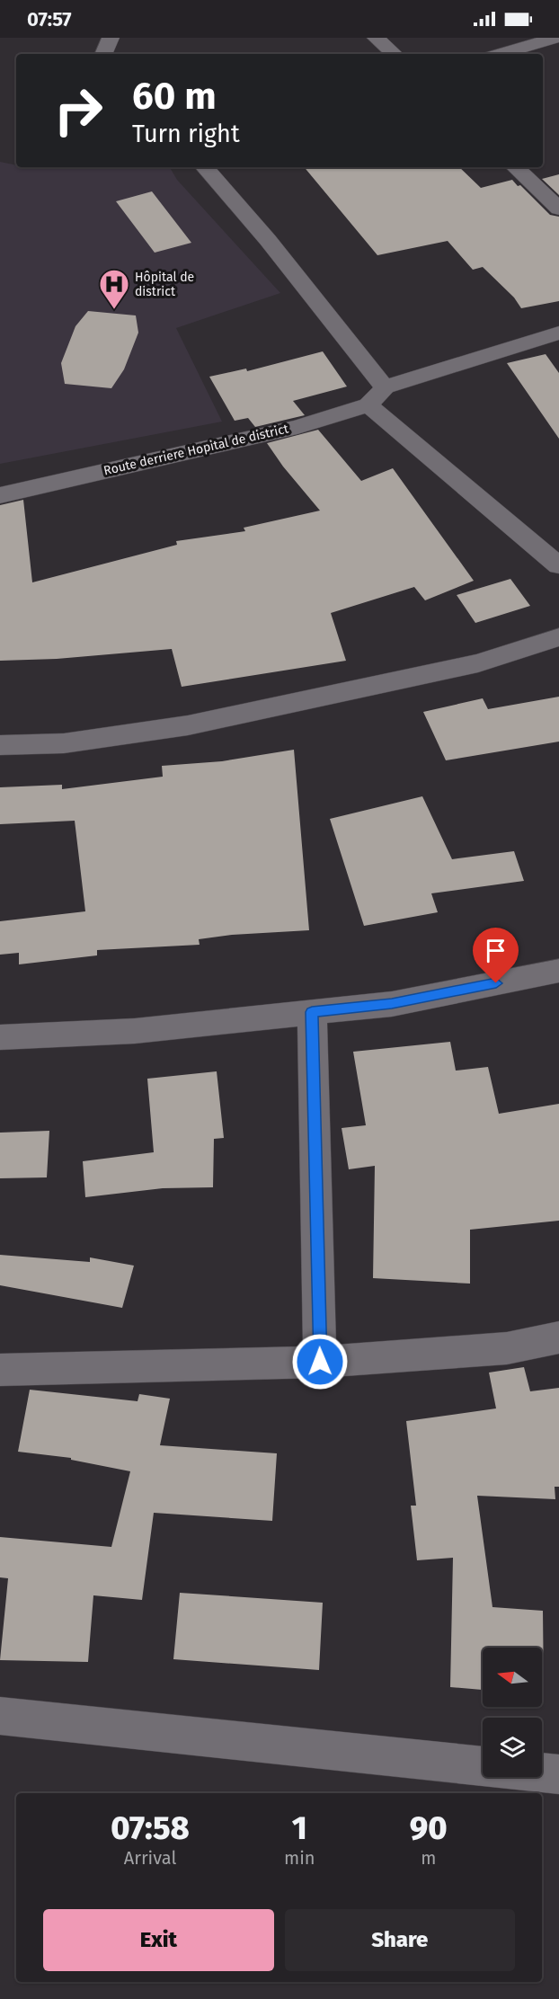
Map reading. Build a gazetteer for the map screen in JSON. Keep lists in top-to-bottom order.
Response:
{
  "streets": {
    "street": ["Route derriere Hopital de district"]
  },
  "places": {
    "hospital": ["Hôpital de district"]
  },
  "north": "left",
  "page": {
    "status": "07:57",
    "turn": ["60 m", "Turn right"],
    "eta": [
      "07:58",
      "Arrival",
      "1",
      "min",
      "90",
      "m"
    ],
    "buttons": ["Exit", "Share"]
  }
}
